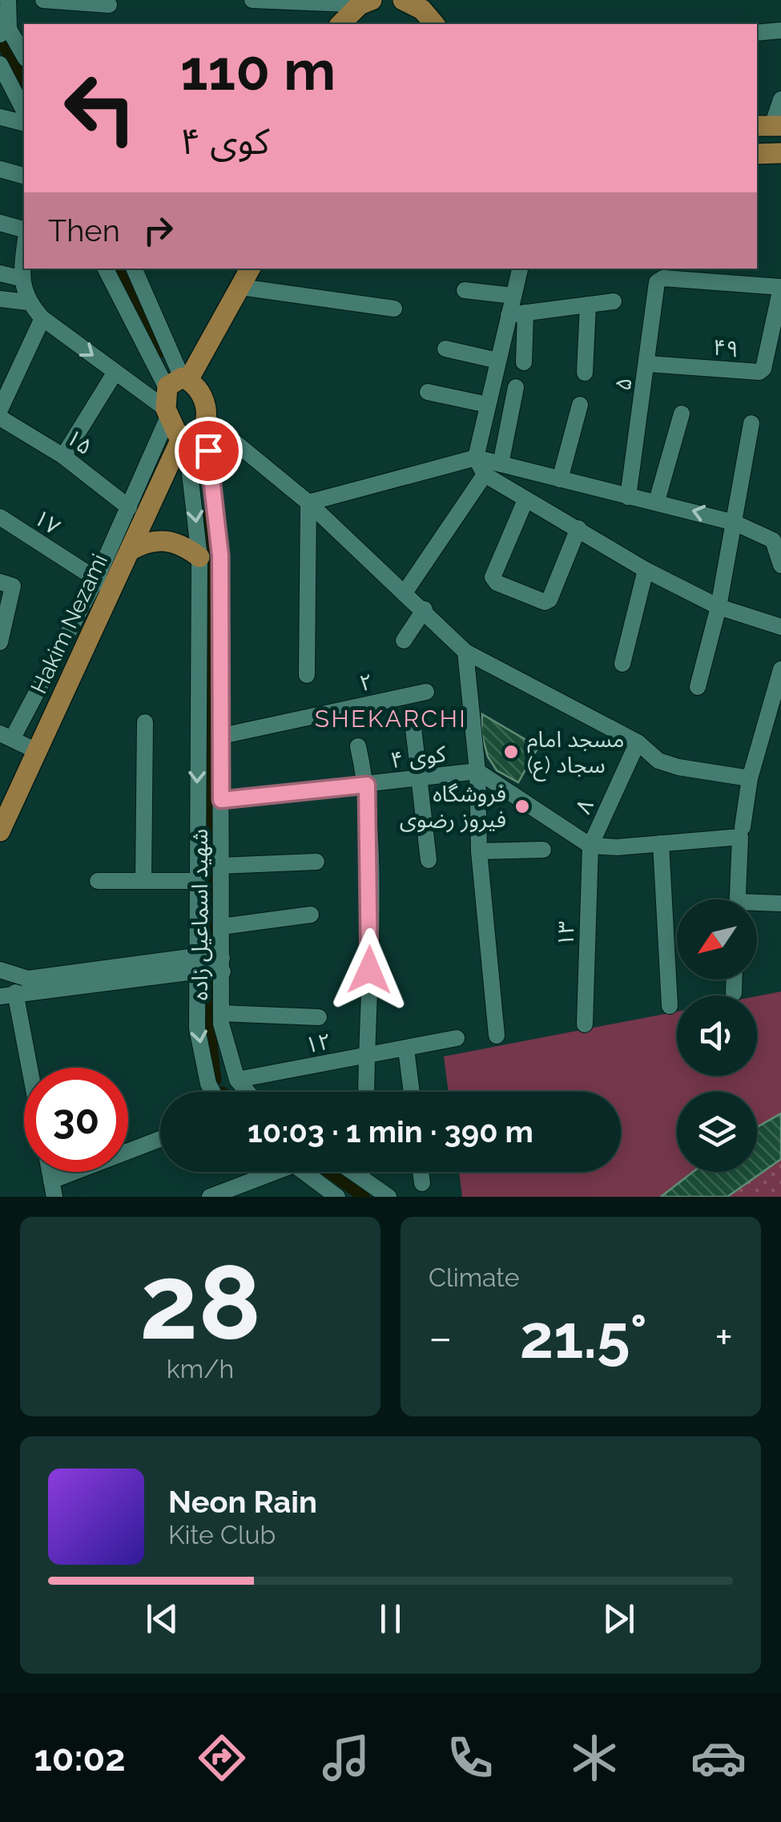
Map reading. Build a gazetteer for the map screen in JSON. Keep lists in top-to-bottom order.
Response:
{
  "streets": {
    "main road": ["Hakim Nezami"],
    "street": [
      "۴۹",
      "۵",
      "۱۵",
      "۱۷",
      "۲",
      "کوی ۴",
      "۸",
      "شهید اسماعیل زاده",
      "۱۳",
      "۱۲"
    ]
  },
  "crossings": [
    ["۴۹", "۵"],
    ["۱۷", "Hakim Nezami"],
    ["Hakim Nezami", "شهید اسماعیل زاده"],
    ["۲", "شهید اسماعیل زاده"],
    ["کوی ۴", "شهید اسماعیل زاده"],
    ["۸", "۱۳"],
    ["شهید اسماعیل زاده", "۱۲"]
  ],
  "districts": ["SHEKARCHI"],
  "places": ["مسجد امام سجاد (ع)", "فروشگاه فیروز رضوی"],
  "north": "bottom left",
  "page": {
    "turn": ["110 m", "کوی ۴"],
    "then": "Then",
    "limit": "30",
    "trip": "10:03 · 1 min · 390 m",
    "tile": [
      ["28", "km/h"],
      "Climate"
    ],
    "heat": ["−", "21.5°", "+"],
    "song": ["Neon Rain", "Kite Club"],
    "tabs": "10:02"
  }
}
